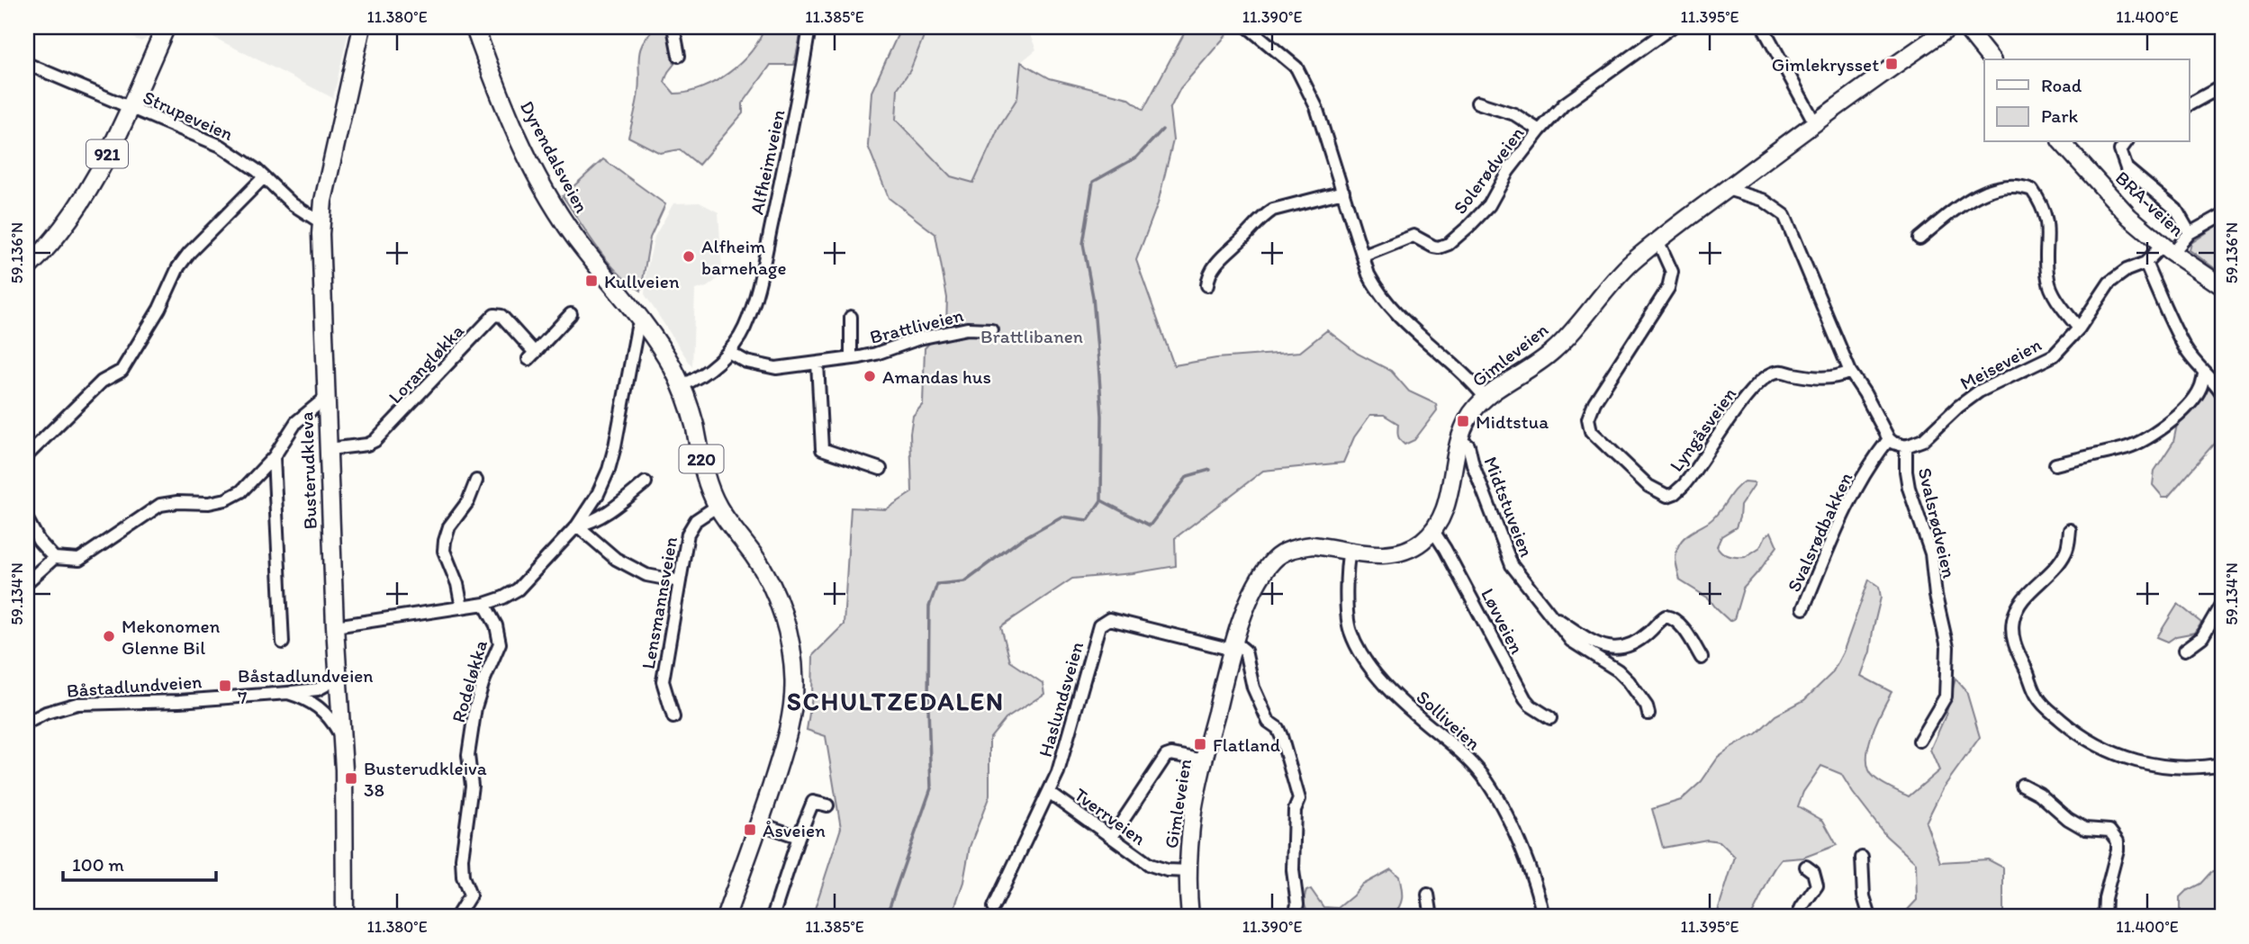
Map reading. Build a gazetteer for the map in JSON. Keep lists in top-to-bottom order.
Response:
{
  "streets": {
    "main road": ["921", "Dyrendalsveien", "220"],
    "street": [
      "Strupeveien",
      "Alfheimveien",
      "Solerødveien",
      "BRA-veien",
      "Brattliveien",
      "Gimleveien",
      "Lorangløkka",
      "Meiseveien",
      "Lyngåsveien",
      "Busterudkleva",
      "Midtstuveien",
      "Svalsrødveien",
      "Svalsrødbakken",
      "Lensmannsveien",
      "Løvveien",
      "Rodeløkka",
      "Båstadlundveien",
      "Haslundsveien",
      "Solliveien",
      "Tverrveien"
    ]
  },
  "crossings": [
    ["Strupeveien", "921"],
    ["Strupeveien", "Busterudkleva"],
    ["Dyrendalsveien", "Alfheimveien"],
    ["Dyrendalsveien", "Lensmannsveien"],
    ["Alfheimveien", "Brattliveien"],
    ["BRA-veien", "Meiseveien"],
    ["Gimleveien", "Lyngåsveien"],
    ["Gimleveien", "Midtstuveien"],
    ["Gimleveien", "Løvveien"],
    ["Gimleveien", "Haslundsveien"],
    ["Gimleveien", "Solliveien"],
    ["Gimleveien", "Tverrveien"],
    ["Lorangløkka", "Busterudkleva"],
    ["Meiseveien", "Svalsrødveien"],
    ["Busterudkleva", "Båstadlundveien"],
    ["Svalsrødveien", "Svalsrødbakken"],
    ["Haslundsveien", "Tverrveien"]
  ],
  "districts": ["SCHULTZEDALEN"],
  "parks": ["Brattlibanen"],
  "places": {
    "transit": [
      "Gimlekrysset",
      "Kullveien",
      "Midtstua",
      "Båstadlundveien 7",
      "Flatland",
      "Busterudkleiva 38",
      "Åsveien"
    ],
    "other": ["Alfheim barnehage", "Amandas hus", "Mekonomen Glenne Bil"]
  },
  "legend": ["Road", "Park"],
  "scale_bar": "100 m",
  "coordinates": [
    "11.380°E",
    "11.385°E",
    "11.390°E",
    "11.395°E",
    "11.400°E",
    "59.136°N",
    "59.134°N"
  ]
}
